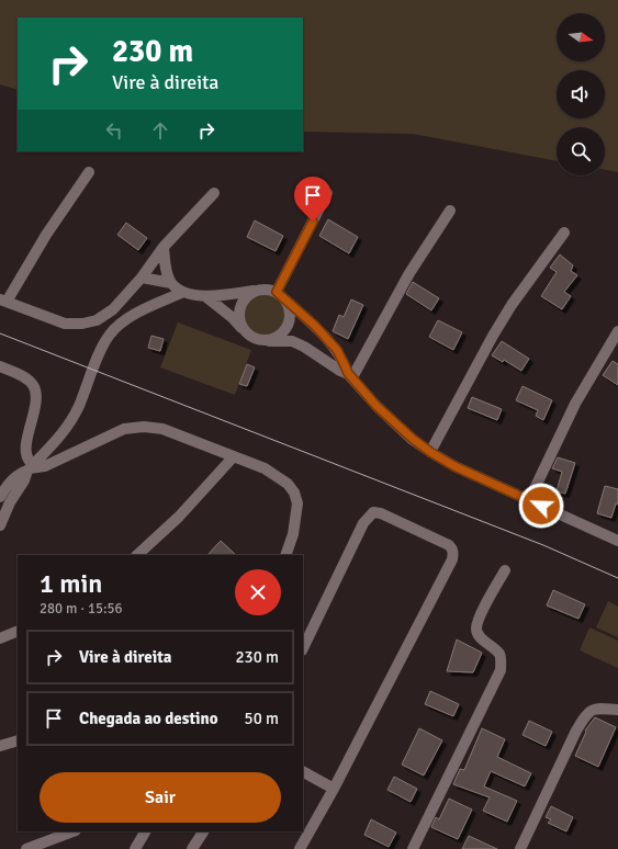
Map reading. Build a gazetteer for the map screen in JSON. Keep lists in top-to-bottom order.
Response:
{
  "north": "right",
  "page": {
    "turn": ["230 m", "Vire à direita"],
    "heading": ["1 min", "280 m · 15:56"],
    "list": [
      {
        "name": "Vire à direita",
        "value": "230 m"
      },
      {
        "name": "Chegada ao destino",
        "value": "50 m"
      }
    ],
    "buttons": "Sair"
  }
}
